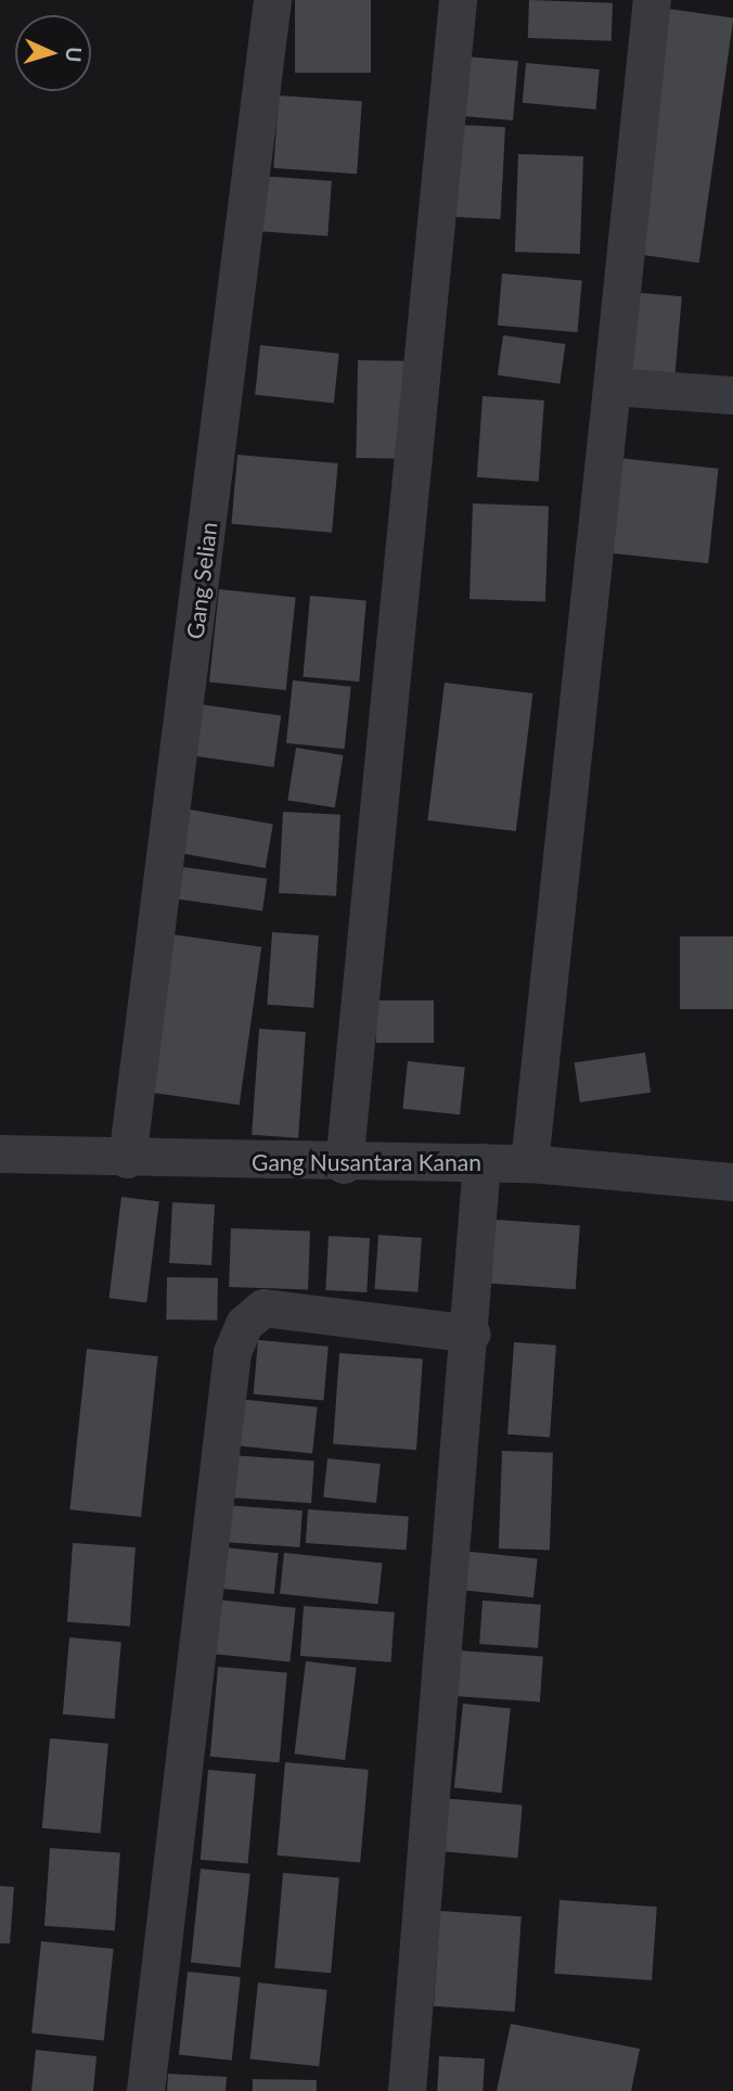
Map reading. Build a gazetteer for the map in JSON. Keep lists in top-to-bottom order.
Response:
{
  "streets": {
    "street": ["Gang Selian", "Gang Nusantara Kanan"]
  },
  "crossings": [
    ["Gang Selian", "Gang Nusantara Kanan"]
  ],
  "north": "right"
}
